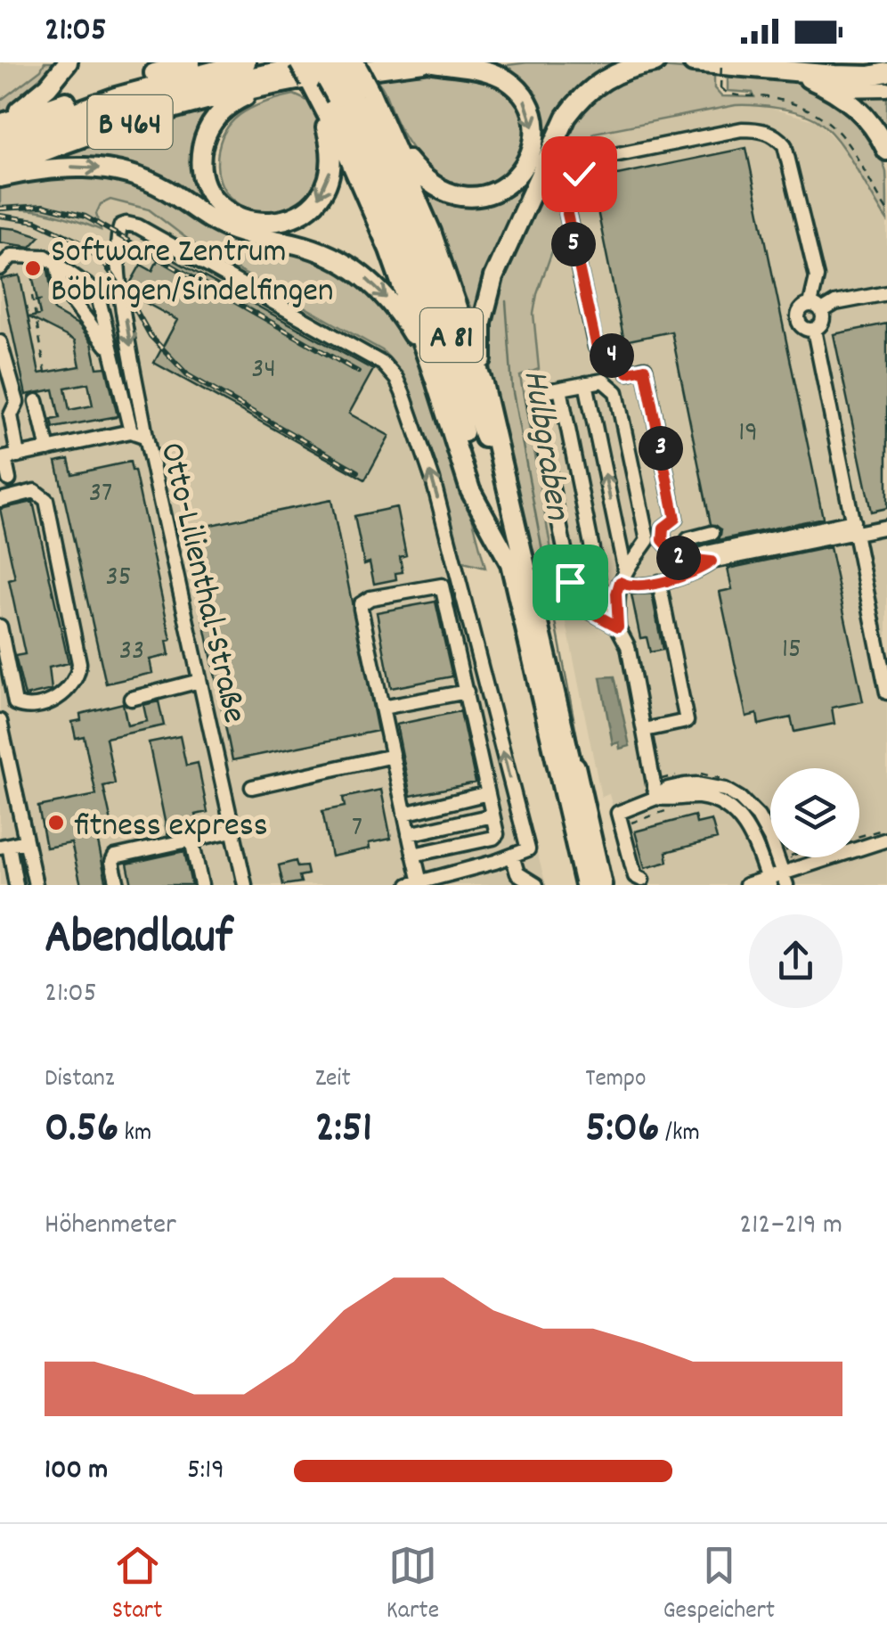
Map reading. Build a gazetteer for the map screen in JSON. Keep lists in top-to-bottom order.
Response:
{
  "streets": {
    "highway": ["B 464", "A 81"],
    "street": ["Otto-Lilienthal-Straße"]
  },
  "water": ["Hulbgraben"],
  "places": ["Software Zentrum Böblingen/Sindelfingen", "fitness express"],
  "house_numbers": [
    "34",
    "19",
    "37",
    "35",
    "15",
    "33",
    "7"
  ],
  "page": {
    "status": "21:05",
    "pins": [
      "5",
      "4",
      "3",
      "2"
    ],
    "heading": ["Abendlauf", "21:05"],
    "stats": [
      ["Distanz", "0.56 km"],
      ["Zeit", "2:51"],
      ["Tempo", "5:06 /km"]
    ],
    "chart": ["Höhenmeter", "212–219 m"],
    "list": [
      {
        "name": "100 m",
        "note": "5:19"
      }
    ],
    "tabs": ["Start", "Karte", "Gespeichert"]
  }
}
